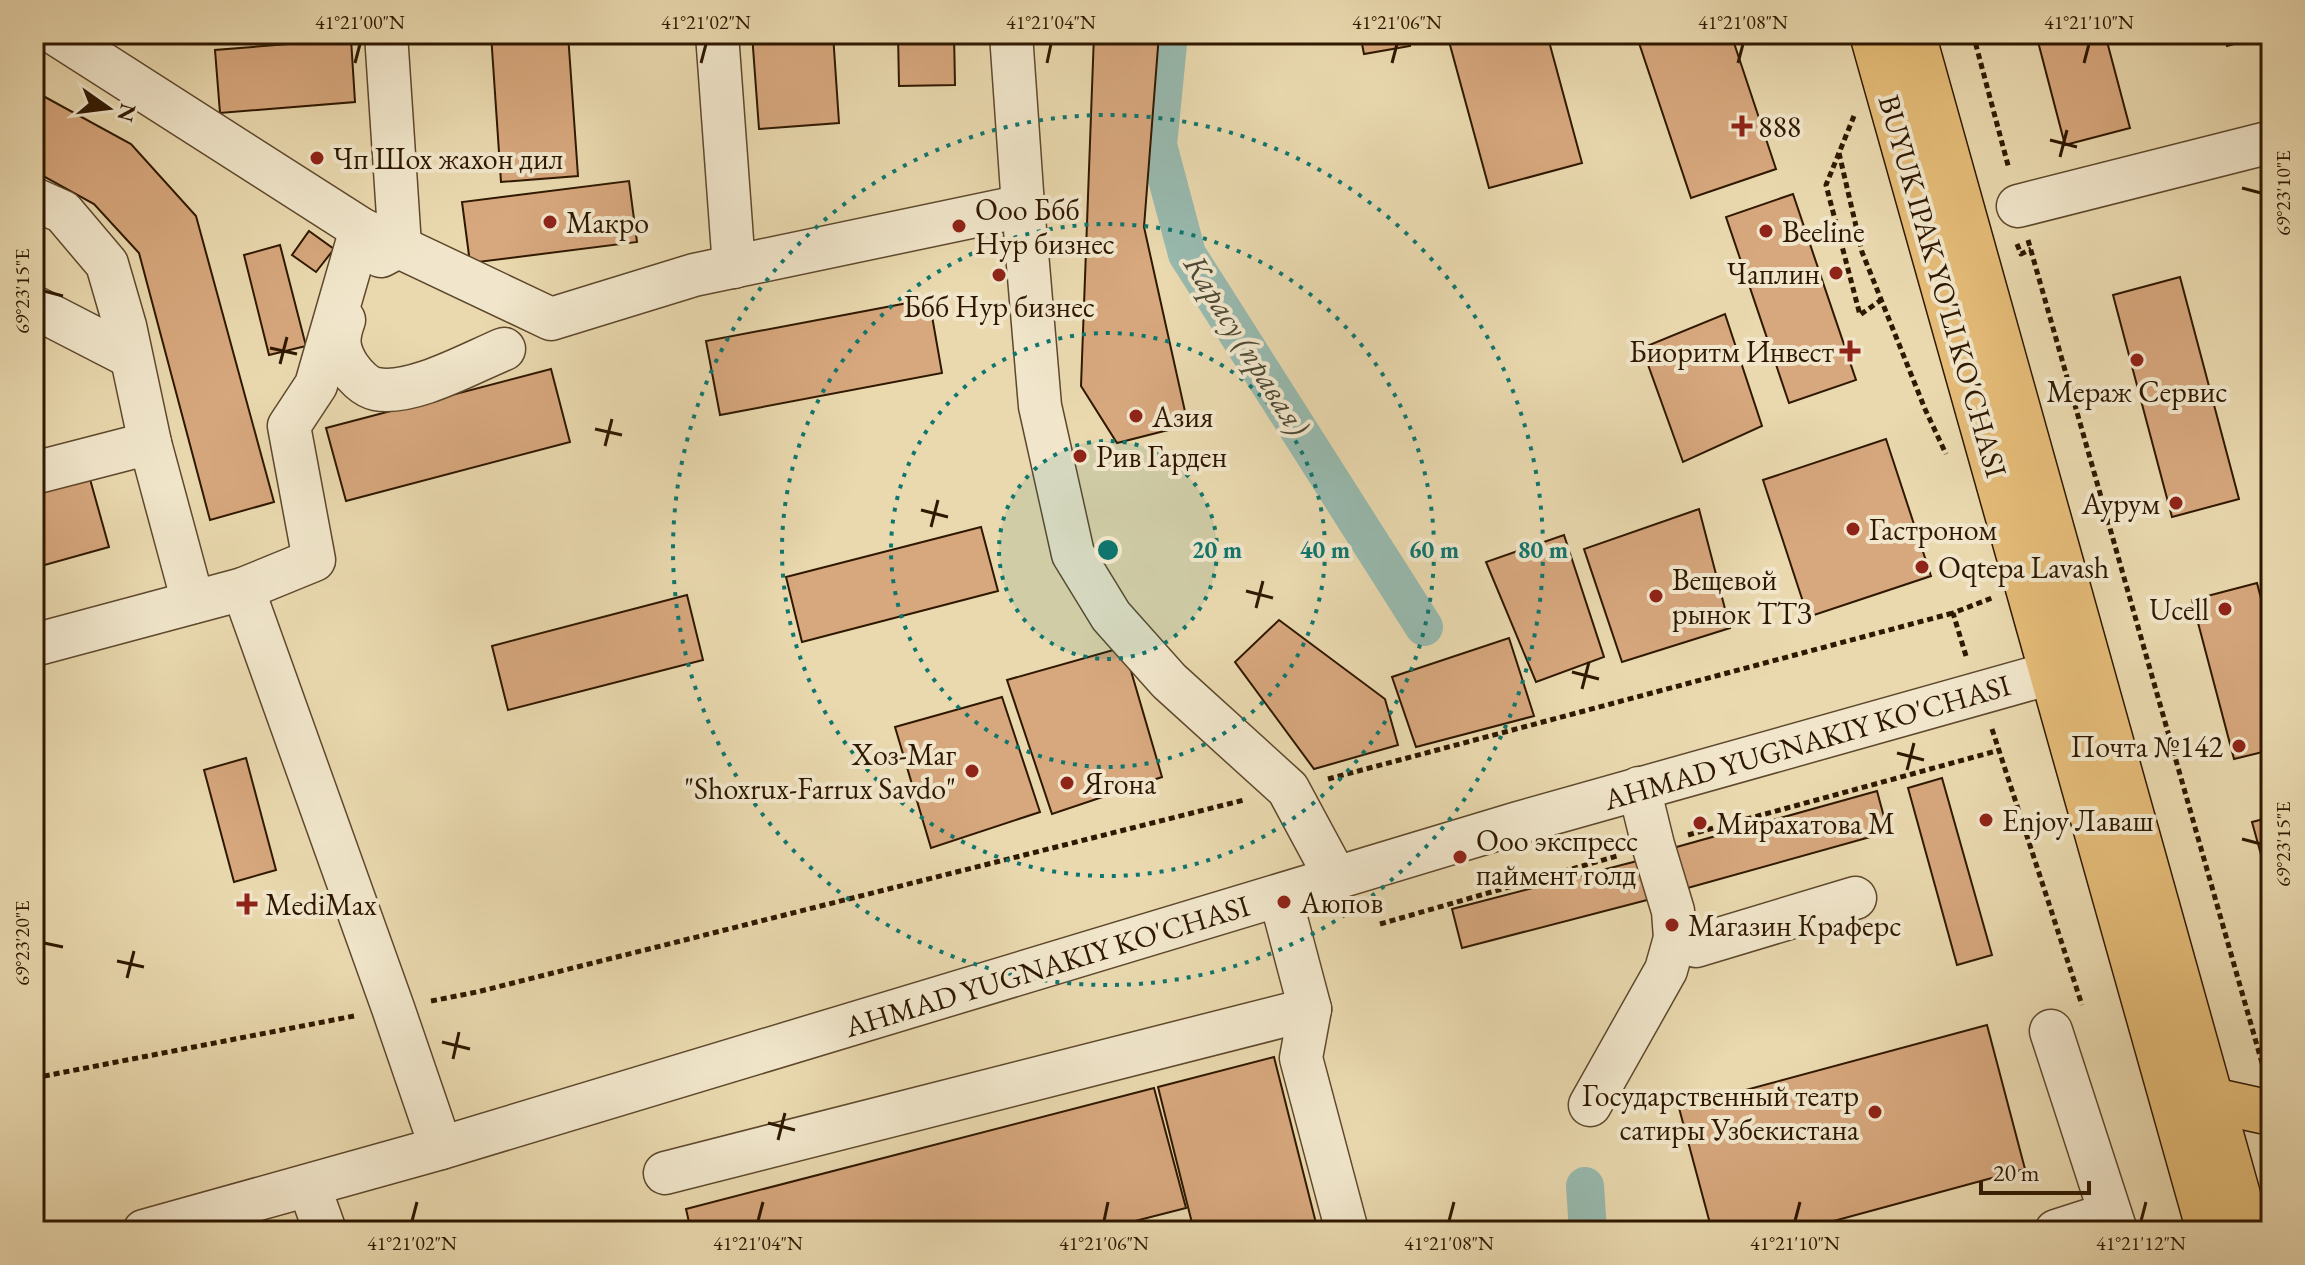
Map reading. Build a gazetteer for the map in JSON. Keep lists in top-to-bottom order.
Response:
{
  "streets": {
    "main road": ["BUYUK IPAK YO'LI KO'CHASI"],
    "street": ["AHMAD YUGNAKIY KO'CHASI"]
  },
  "crossings": [
    ["BUYUK IPAK YO'LI KO'CHASI", "AHMAD YUGNAKIY KO'CHASI"]
  ],
  "water": ["Карасу (правая)"],
  "places": {
    "health": ["888", "Биоритм Инвест", "MediMax"],
    "other": [
      "Чп Шох жахон дил",
      "Макро",
      "Ооо Ббб Нур бизнес",
      "Beeline",
      "Чаплин",
      "Ббб Нур бизнес",
      "Мераж Сервис",
      "Азия",
      "Рив Гарден",
      "Аурум",
      "Гастроном",
      "Oqtepa Lavash",
      "Вещевой рынок ТТЗ",
      "Ucell",
      "Почта №142",
      "Хоз-Маг \"Shoxrux-Farrux Savdo\"",
      "Ягона",
      "Enjoy Лаваш",
      "Мирахатова М",
      "Ооо экспресс паймент голд",
      "Аюпов",
      "Магазин Краферс",
      "Государственный театр сатиры Узбекистана"
    ]
  },
  "scale_bar": "20 m",
  "north": "right",
  "coordinates": [
    "41°21'00\"N",
    "41°21'02\"N",
    "41°21'04\"N",
    "41°21'06\"N",
    "41°21'08\"N",
    "41°21'10\"N",
    "69°23'10\"E",
    "69°23'15\"E",
    "69°23'20\"E",
    "41°21'12\"N"
  ],
  "rings": [
    "20 m",
    "40 m",
    "60 m",
    "80 m"
  ]
}
